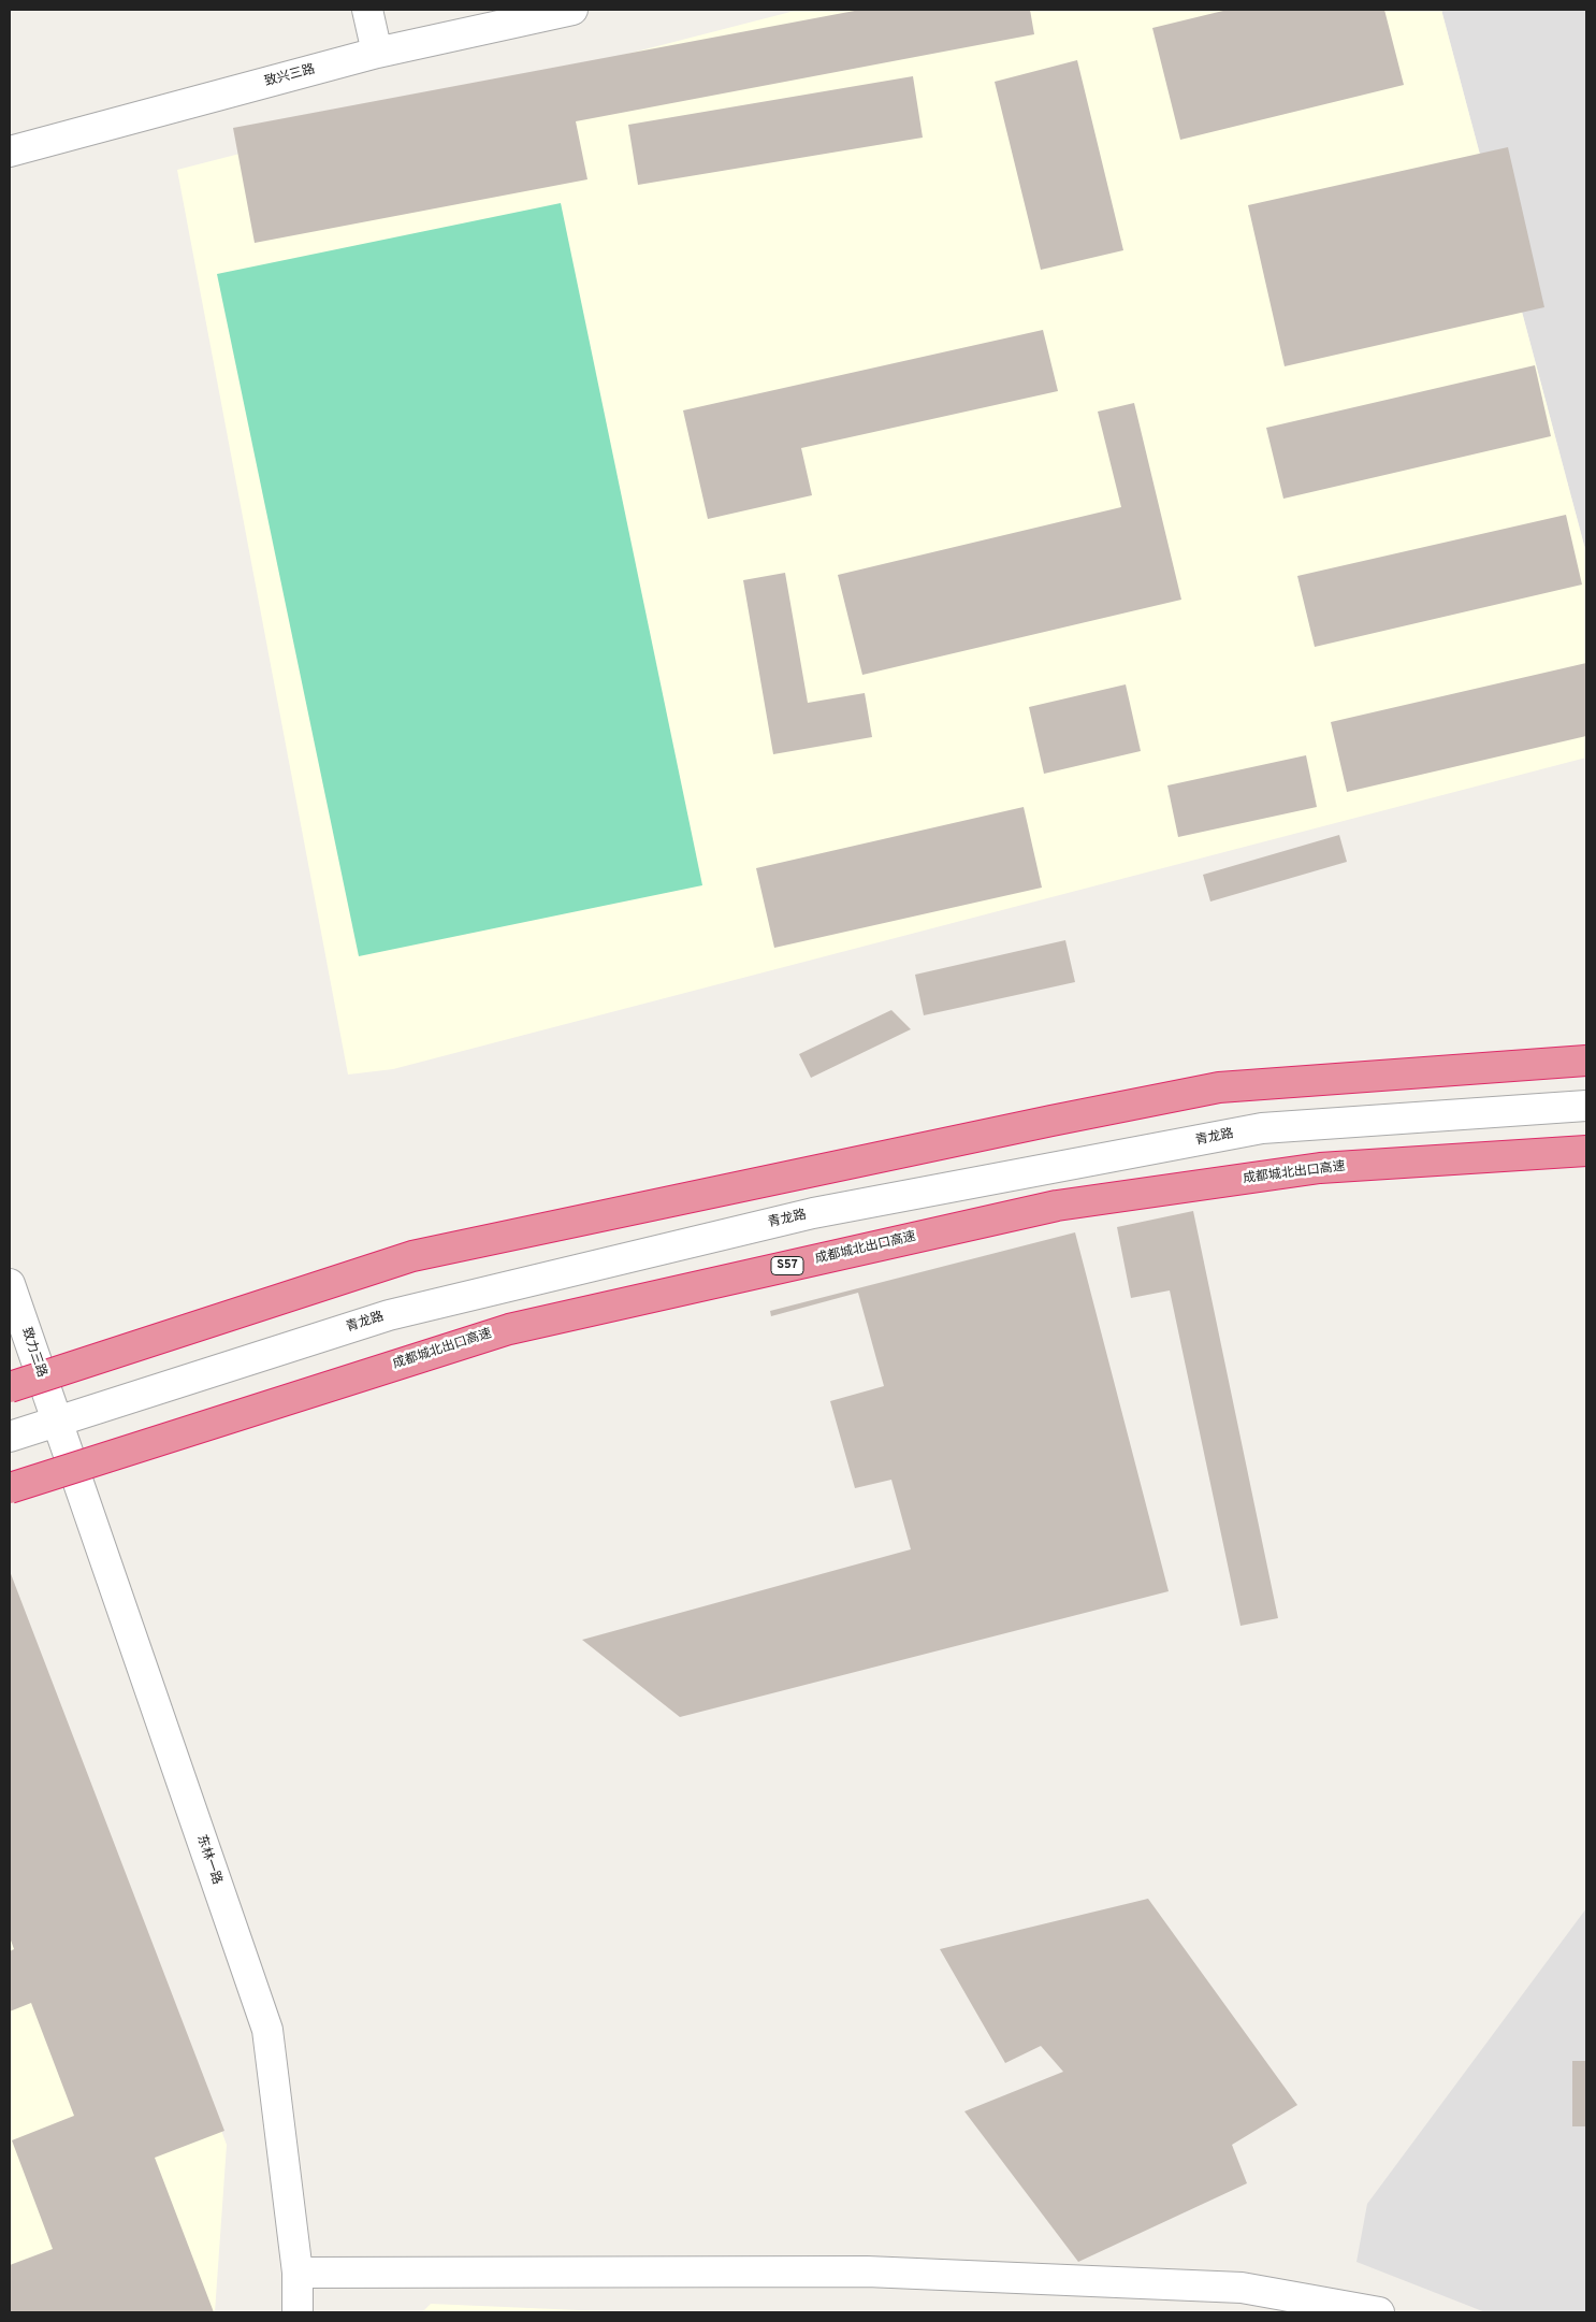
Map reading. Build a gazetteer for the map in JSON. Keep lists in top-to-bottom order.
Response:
{
  "streets": {
    "highway": ["成都城北出口高速", "S57"],
    "street": [
      "致兴三路",
      "青龙路",
      "致力三路",
      "东林一路"
    ]
  },
  "crossings": [
    ["青龙路", "致力三路"],
    ["青龙路", "东林一路"],
    ["致力三路", "东林一路"]
  ]
}
